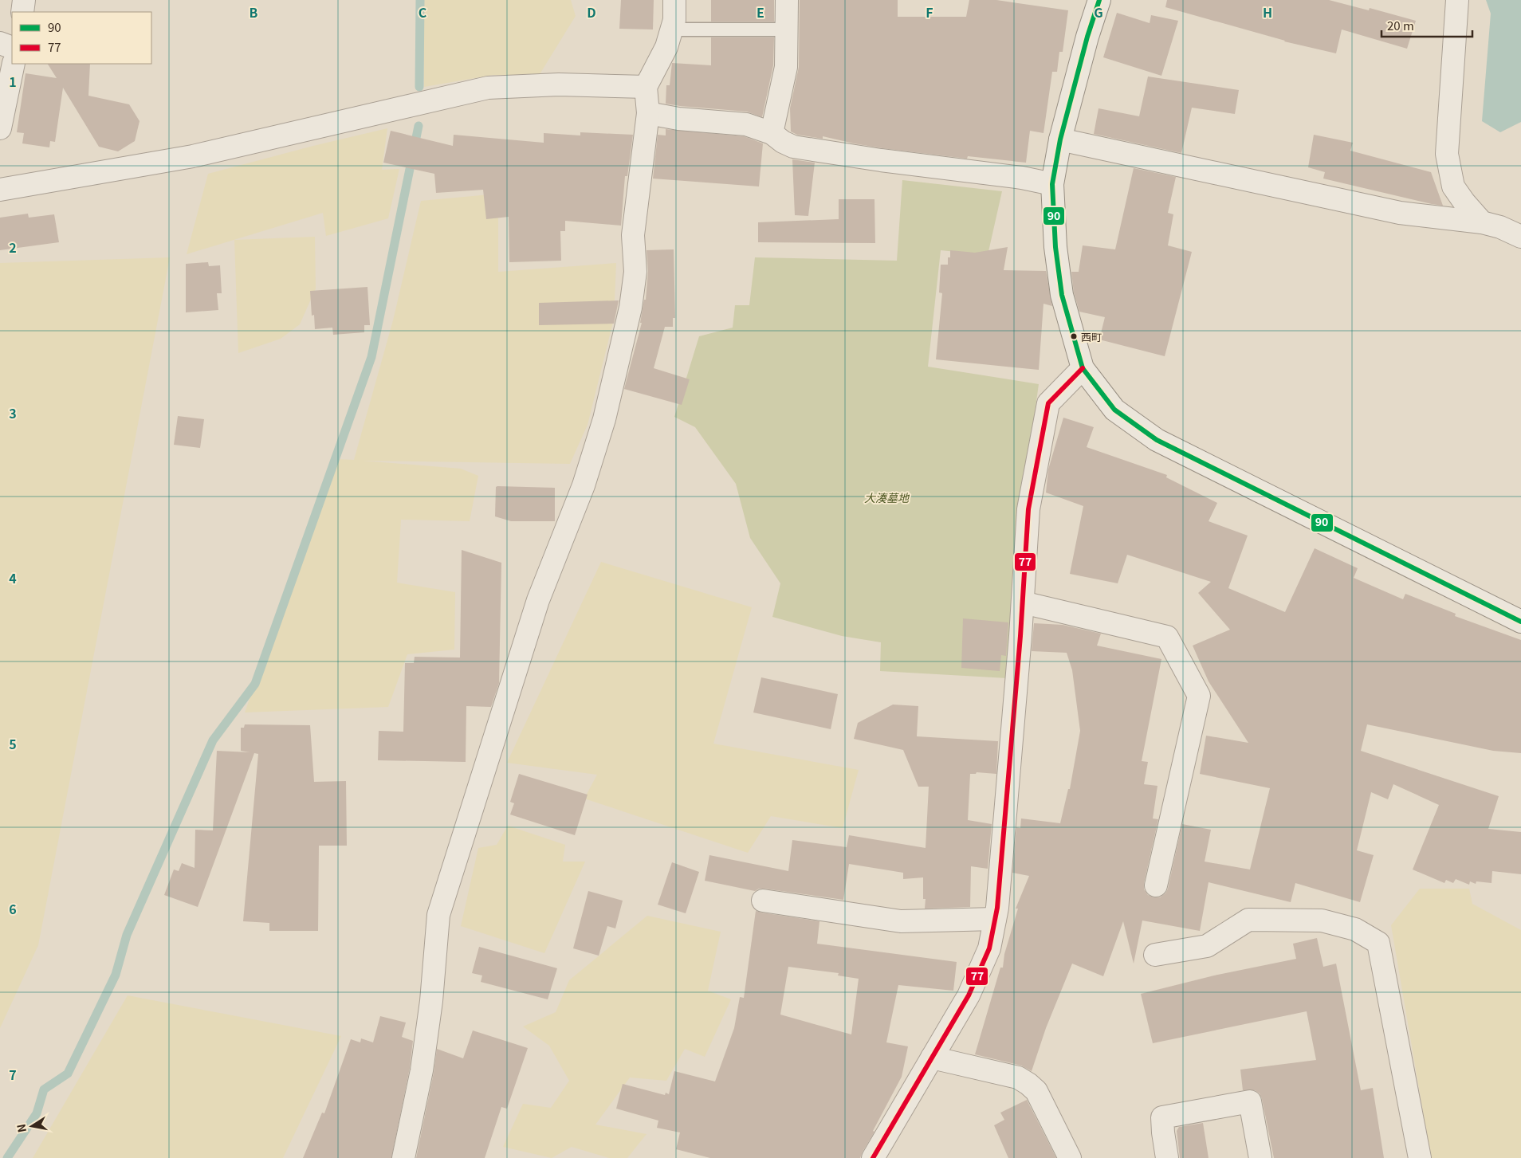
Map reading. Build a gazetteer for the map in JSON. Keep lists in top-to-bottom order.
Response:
{
  "parks": ["大湊墓地"],
  "places": ["西町"],
  "lines": ["transit line 90", "transit line 77"],
  "legend": ["90", "77"],
  "scale_bar": "20 m",
  "north": "left",
  "grid": {
    "columns": [
      "B",
      "C",
      "D",
      "E",
      "F",
      "G",
      "H"
    ],
    "rows": [
      "1",
      "2",
      "3",
      "4",
      "5",
      "6",
      "7"
    ]
  }
}
